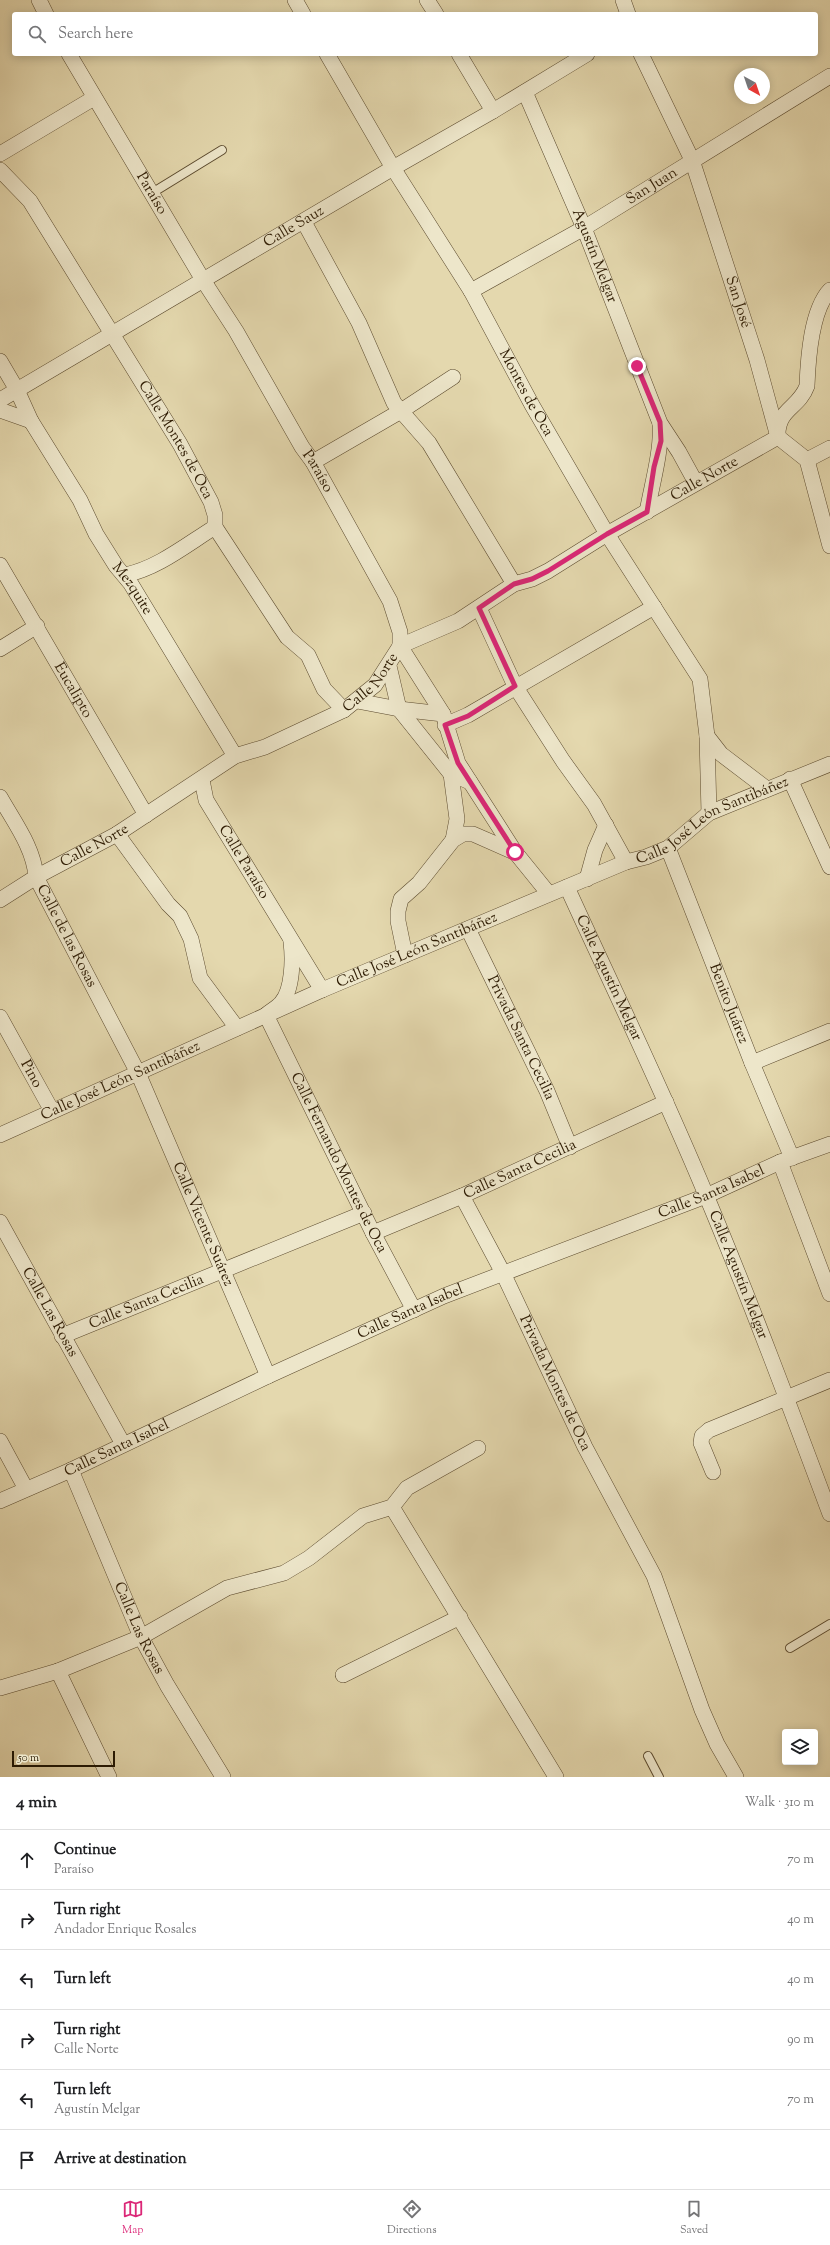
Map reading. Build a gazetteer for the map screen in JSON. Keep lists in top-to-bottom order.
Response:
{
  "streets": {
    "street": [
      "San Juan",
      "Paraíso",
      "Calle Sauz",
      "Agustín Melgar",
      "San José",
      "Montes de Oca",
      "Calle Montes de Oca",
      "Calle Norte",
      "Mezquite",
      "Eucalipto",
      "Calle José León Santibáñez",
      "Calle Paraíso",
      "Calle de las Rosas",
      "Calle Agustín Melgar",
      "Benito Juárez",
      "Privada Santa Cecilia",
      "Pino",
      "Calle Fernando Montes de Oca",
      "Calle Santa Cecilia",
      "Calle Santa Isabel",
      "Calle Vicente Suárez",
      "Calle Las Rosas",
      "Privada Montes de Oca"
    ]
  },
  "crossings": [
    ["San Juan", "Agustín Melgar"],
    ["San Juan", "San José"],
    ["San Juan", "Montes de Oca"],
    ["Paraíso", "Calle Sauz"],
    ["Paraíso", "Calle Norte"],
    ["Paraíso", "Calle José León Santibáñez"],
    ["Calle Sauz", "Agustín Melgar"],
    ["Calle Sauz", "Montes de Oca"],
    ["Calle Sauz", "Calle Montes de Oca"],
    ["Calle Sauz", "Mezquite"],
    ["Agustín Melgar", "Calle Norte"],
    ["San José", "Calle Norte"],
    ["Montes de Oca", "Calle Norte"],
    ["Montes de Oca", "Calle José León Santibáñez"],
    ["Calle Montes de Oca", "Calle Norte"],
    ["Calle Norte", "Mezquite"],
    ["Calle Norte", "Eucalipto"],
    ["Calle Norte", "Calle Paraíso"],
    ["Calle Norte", "Calle de las Rosas"],
    ["Calle José León Santibáñez", "Calle Paraíso"],
    ["Calle José León Santibáñez", "Calle de las Rosas"],
    ["Calle José León Santibáñez", "Calle Agustín Melgar"],
    ["Calle José León Santibáñez", "Benito Juárez"],
    ["Calle José León Santibáñez", "Privada Santa Cecilia"],
    ["Calle José León Santibáñez", "Pino"],
    ["Calle José León Santibáñez", "Calle Fernando Montes de Oca"],
    ["Calle José León Santibáñez", "Calle Vicente Suárez"],
    ["Calle Paraíso", "Calle Fernando Montes de Oca"],
    ["Calle de las Rosas", "Calle Vicente Suárez"],
    ["Calle Agustín Melgar", "Calle Santa Cecilia"],
    ["Calle Agustín Melgar", "Calle Santa Isabel"],
    ["Benito Juárez", "Calle Santa Isabel"],
    ["Privada Santa Cecilia", "Calle Santa Cecilia"],
    ["Calle Fernando Montes de Oca", "Calle Santa Cecilia"],
    ["Calle Fernando Montes de Oca", "Calle Santa Isabel"],
    ["Calle Santa Cecilia", "Calle Vicente Suárez"],
    ["Calle Santa Cecilia", "Calle Las Rosas"],
    ["Calle Santa Isabel", "Calle Vicente Suárez"],
    ["Calle Santa Isabel", "Calle Las Rosas"],
    ["Calle Santa Isabel", "Privada Montes de Oca"]
  ],
  "scale_bar": "50 m",
  "north": "bottom right",
  "page": {
    "search": "Search here",
    "scale": "50 m",
    "heading": ["4 min", "Walk · 310 m"],
    "list": [
      ["Continue", "Paraíso", "70 m"],
      ["Turn right", "Andador Enrique Rosales", "40 m"],
      ["Turn left", "40 m"],
      ["Turn right", "Calle Norte", "90 m"],
      ["Turn left", "Agustín Melgar", "70 m"],
      "Arrive at destination"
    ],
    "nav": ["Map", "Directions", "Saved"]
  }
}
